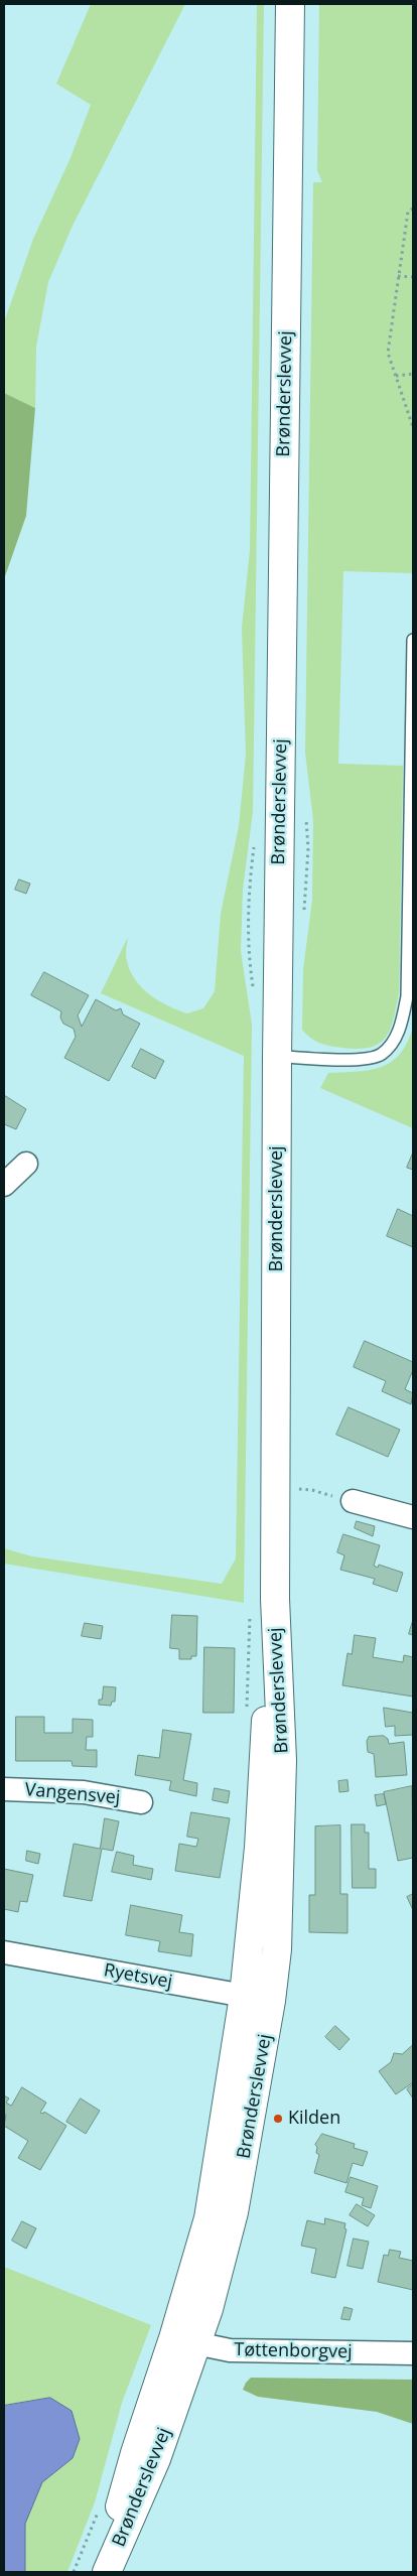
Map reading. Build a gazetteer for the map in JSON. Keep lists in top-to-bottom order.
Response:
{
  "streets": {
    "main road": ["Brønderslevvej"],
    "street": ["Vangensvej", "Ryetsvej", "Tøttenborgvej"]
  },
  "crossings": [
    ["Brønderslevvej", "Ryetsvej"],
    ["Brønderslevvej", "Tøttenborgvej"]
  ],
  "places": ["Kilden"]
}
